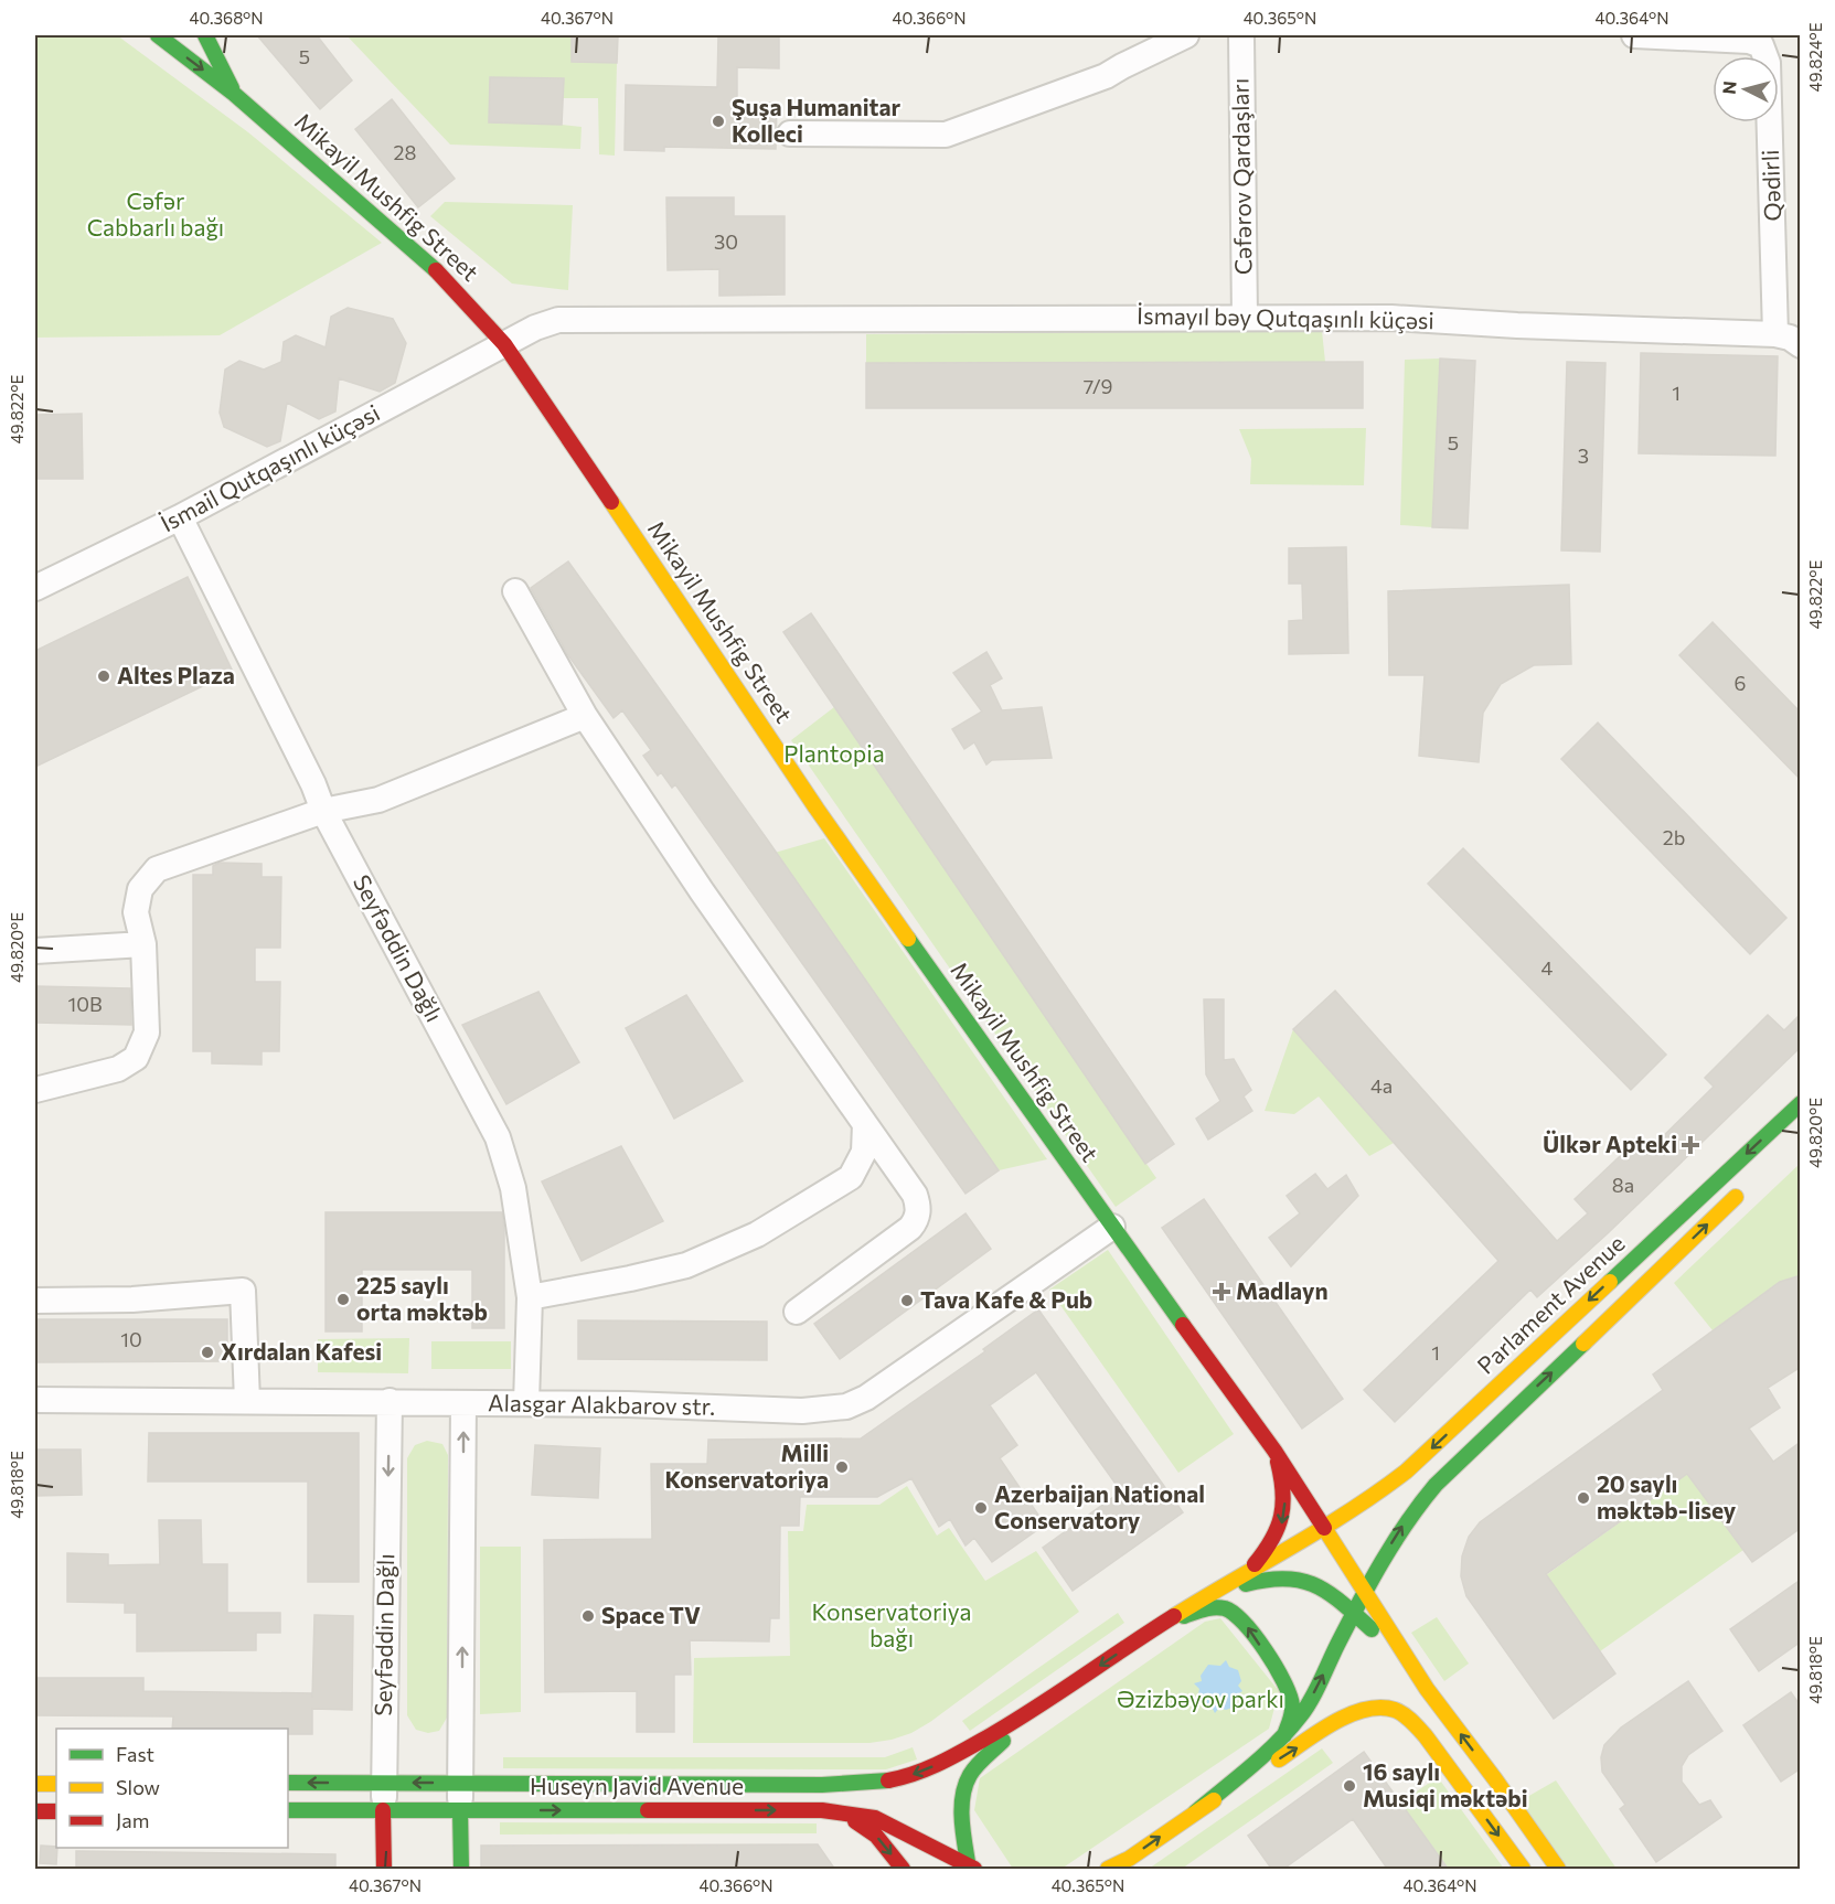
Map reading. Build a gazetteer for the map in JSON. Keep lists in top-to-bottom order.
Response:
{
  "streets": {
    "main road": [
      "Mikayil Mushfig Street",
      "Seyfəddin Dağlı",
      "Parlament Avenue",
      "Huseyn Javid Avenue"
    ],
    "street": [
      "Cəfərov Qardaşları",
      "Qədirli",
      "İsmayıl bəy Qutqaşınlı küçəsi",
      "İsmail Qutqaşınlı küçəsi",
      "Alasgar Alakbarov str."
    ]
  },
  "crossings": [
    ["Cəfərov Qardaşları", "İsmayıl bəy Qutqaşınlı küçəsi"],
    ["Qədirli", "İsmayıl bəy Qutqaşınlı küçəsi"],
    ["Mikayil Mushfig Street", "İsmayıl bəy Qutqaşınlı küçəsi"],
    ["Mikayil Mushfig Street", "İsmail Qutqaşınlı küçəsi"],
    ["Mikayil Mushfig Street", "Alasgar Alakbarov str."],
    ["İsmayıl bəy Qutqaşınlı küçəsi", "İsmail Qutqaşınlı küçəsi"],
    ["İsmail Qutqaşınlı küçəsi", "Seyfəddin Dağlı"],
    ["Seyfəddin Dağlı", "Alasgar Alakbarov str."],
    ["Seyfəddin Dağlı", "Huseyn Javid Avenue"]
  ],
  "parks": [
    "Cəfər Cabbarlı bağı",
    "Plantopia",
    "Konservatoriya bağı",
    "Əzizbəyov parkı"
  ],
  "places": {
    "other": [
      "Şuşa Humanitar Kolleci",
      "Altes Plaza",
      "225 saylı orta məktəb",
      "Tava Kafe & Pub",
      "Xırdalan Kafesi",
      "Milli Konservatoriya",
      "20 saylı məktəb-lisey",
      "Azerbaijan National Conservatory",
      "Space TV",
      "16 saylı Musiqi məktəbi"
    ],
    "health": ["Ülkər Apteki", "Madlayn"]
  },
  "house_numbers": [
    "5",
    "28",
    "30",
    "7/9",
    "1",
    "5",
    "3",
    "6",
    "2b",
    "4",
    "10B",
    "4a",
    "8a",
    "10",
    "1"
  ],
  "legend": ["Fast", "Slow", "Jam"],
  "north": "left",
  "coordinates": [
    "40.368°N",
    "40.367°N",
    "40.366°N",
    "40.365°N",
    "40.364°N",
    "49.824°E",
    "49.822°E",
    "49.820°E",
    "49.818°E"
  ]
}
